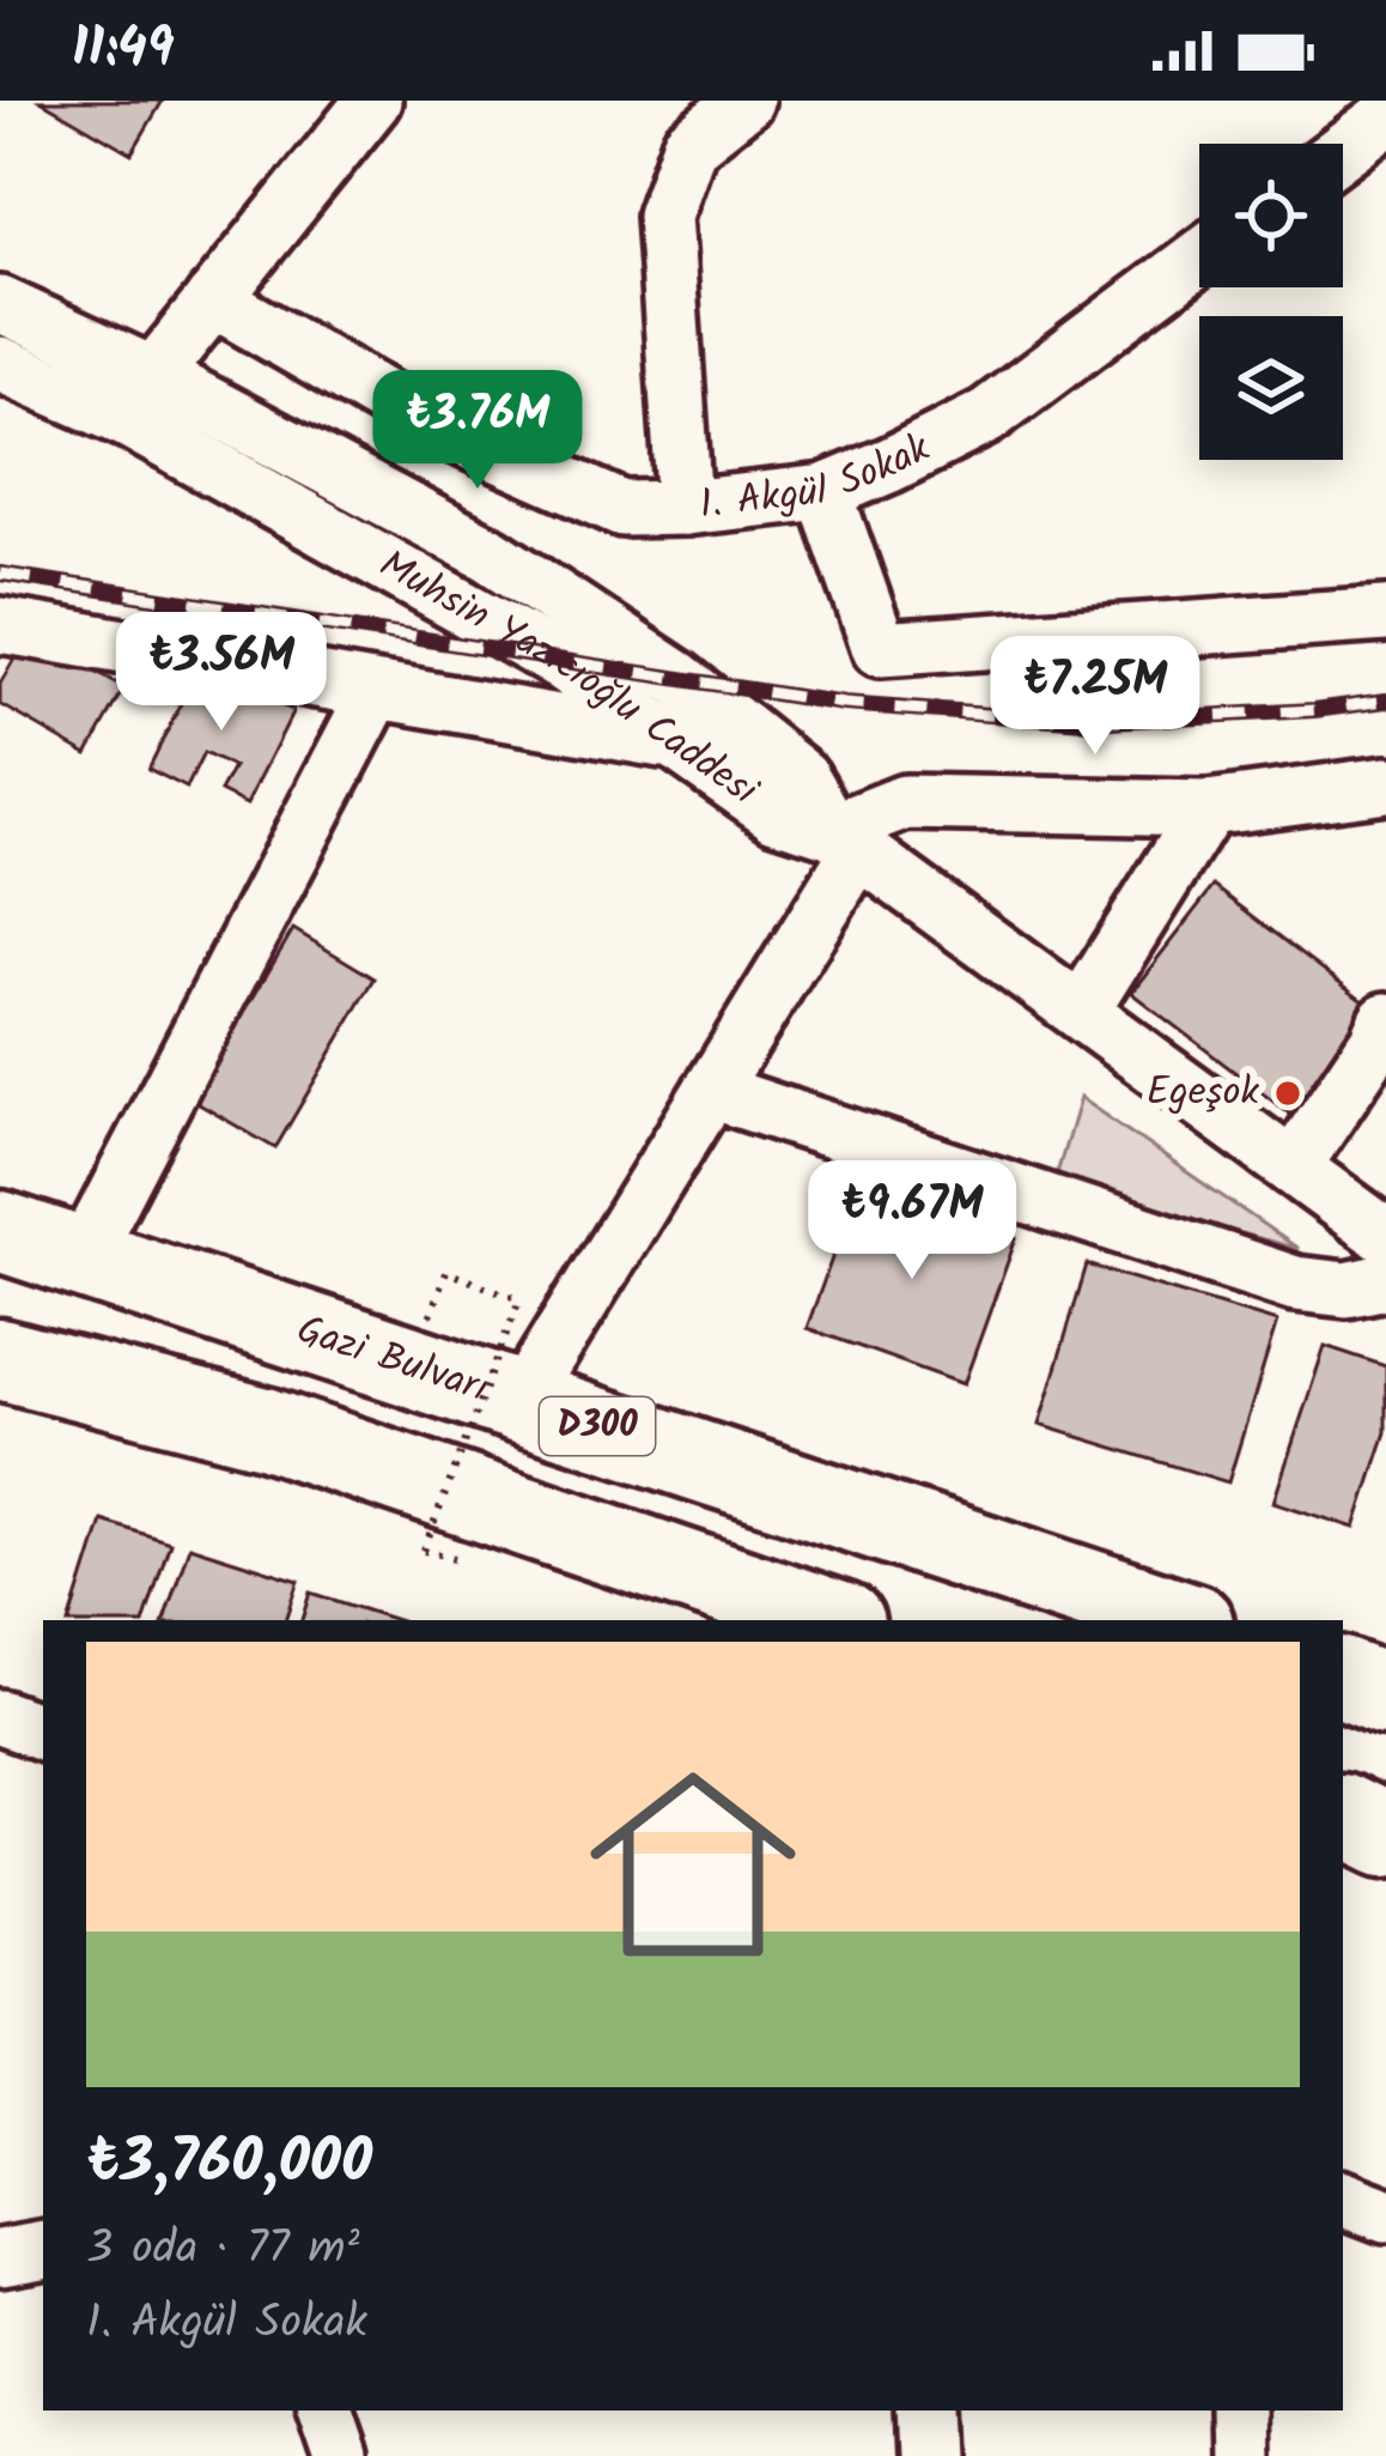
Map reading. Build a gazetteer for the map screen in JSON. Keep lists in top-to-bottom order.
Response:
{
  "streets": {
    "highway": ["Gazi Bulvarı", "D300"],
    "street": ["1. Akgül Sokak", "Muhsin Yazıcıoğlu Caddesi"]
  },
  "places": ["Egeşok"],
  "page": {
    "status": "11:49",
    "price": [
      "₺3.76M",
      "₺3.56M",
      "₺7.25M",
      "₺9.67M"
    ],
    "list": [
      {
        "name": "₺3,760,000",
        "note": "3 oda · 77 m² · 1. Akgül Sokak"
      }
    ]
  }
}
